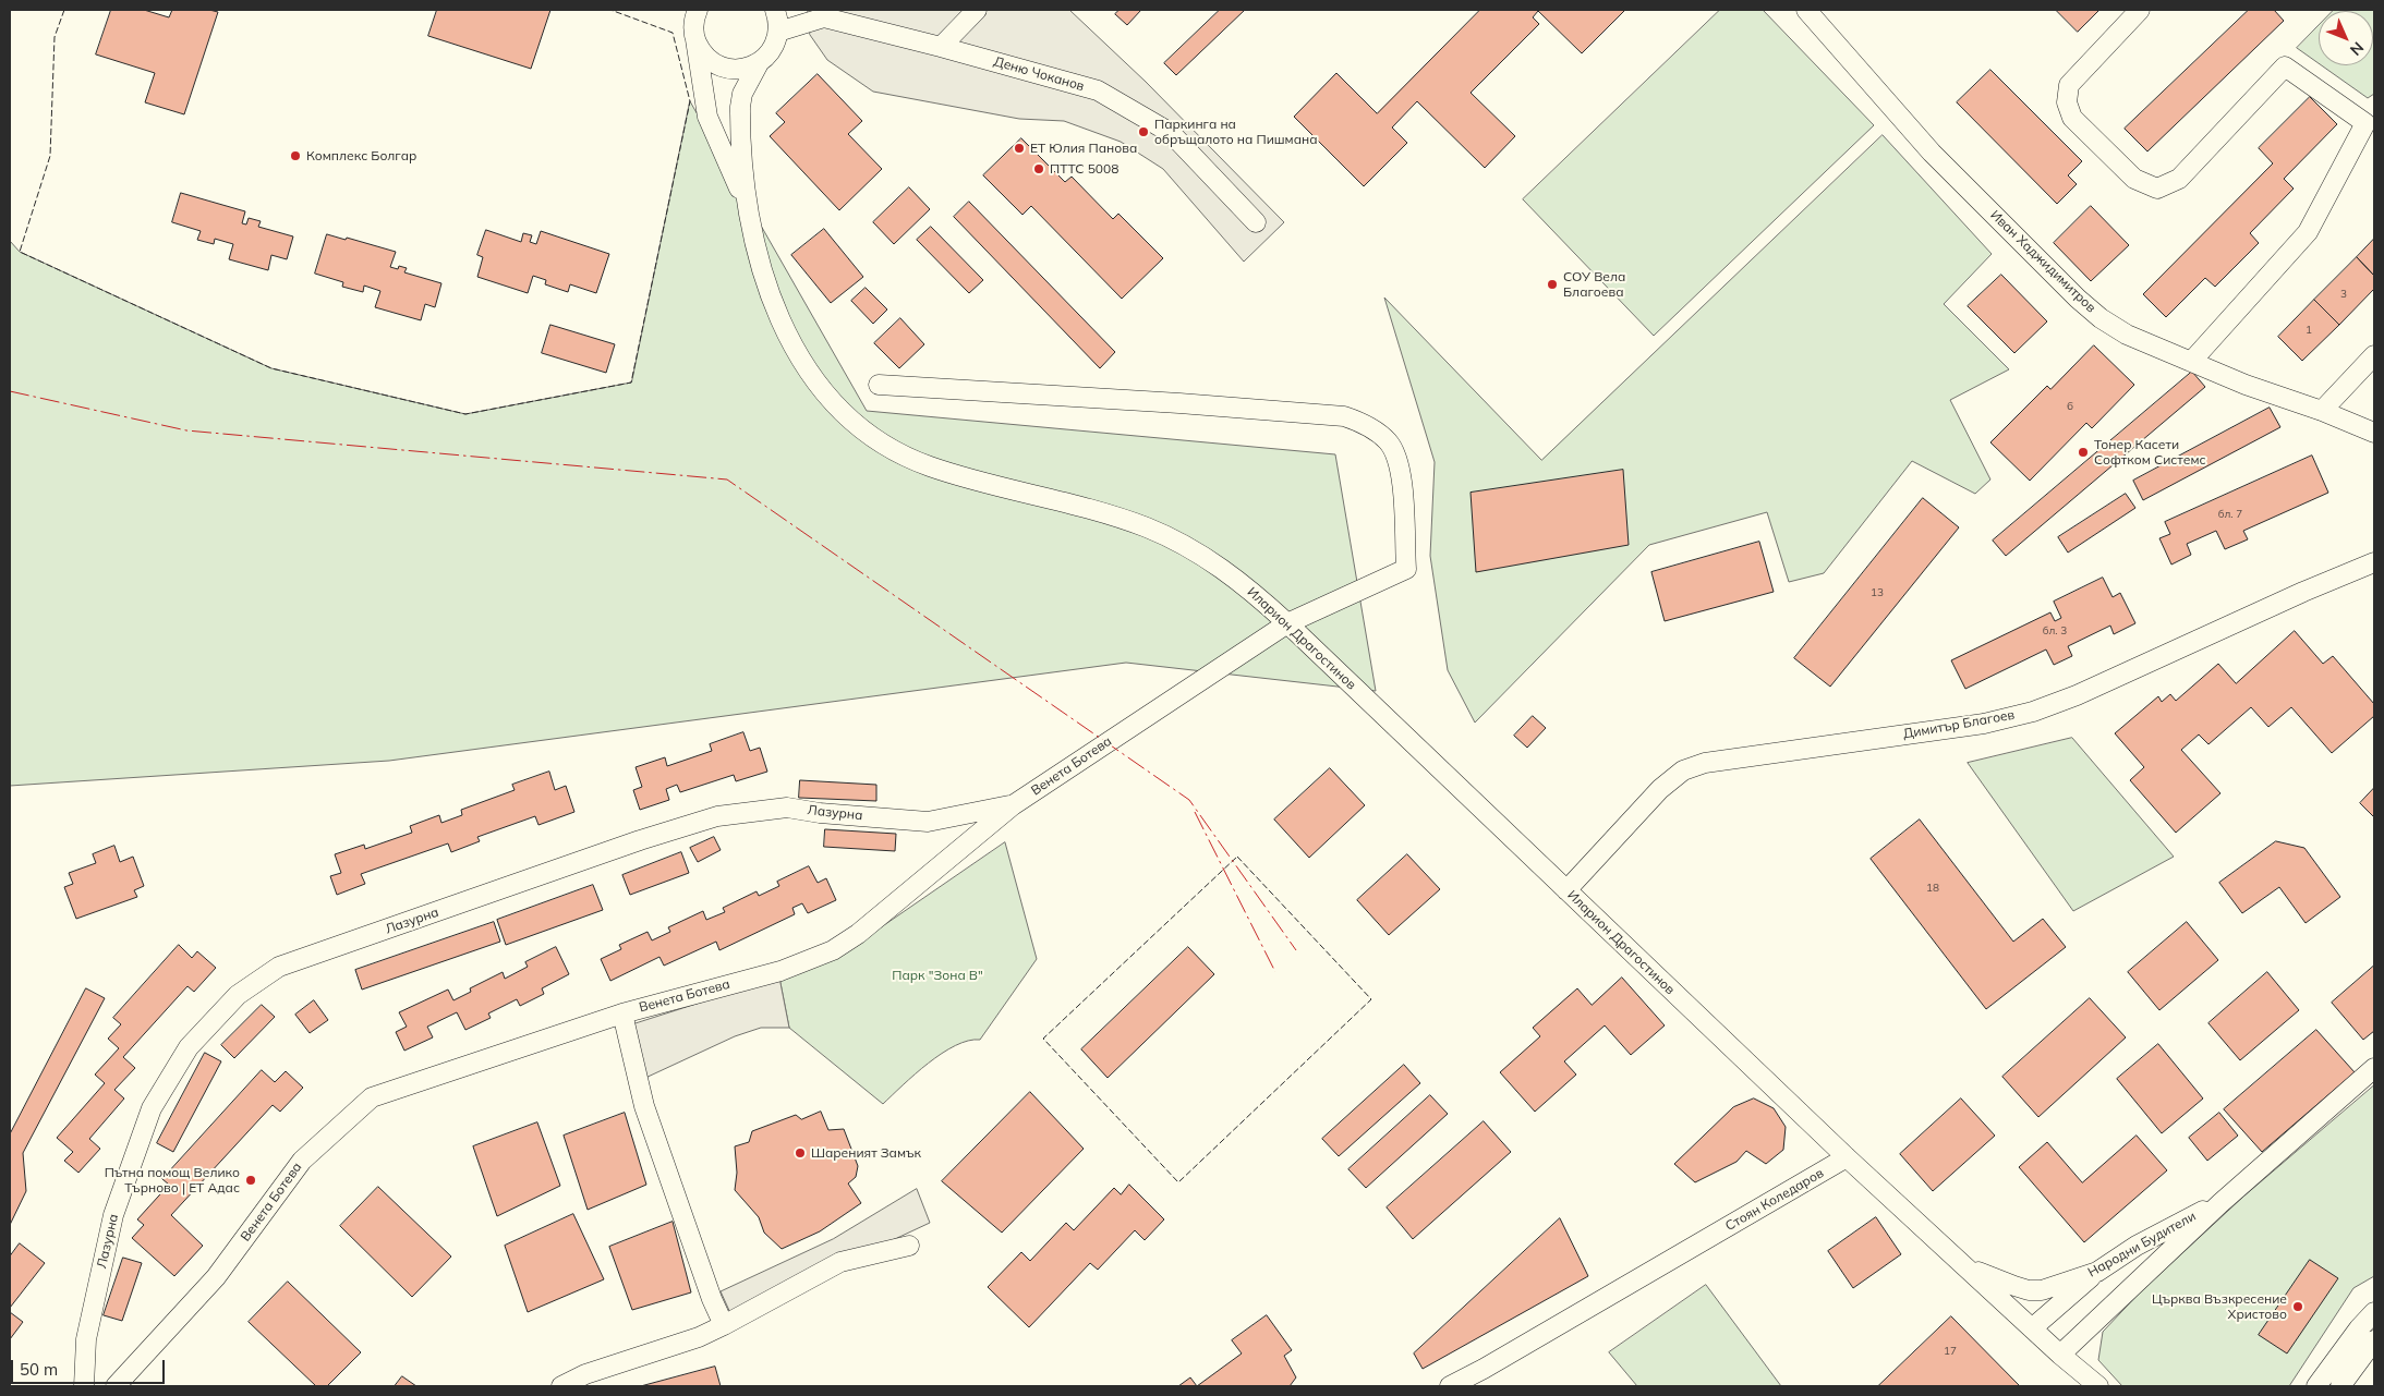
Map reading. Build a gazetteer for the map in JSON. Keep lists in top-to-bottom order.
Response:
{
  "streets": {
    "street": [
      "Деню Чоканов",
      "Иван Хаджидимитров",
      "Иларион Драгостинов",
      "Димитър Благоев",
      "Венета Ботева",
      "Лазурна",
      "Стоян Коледаров",
      "Народни Будители"
    ]
  },
  "crossings": [
    ["Деню Чоканов", "Иларион Драгостинов"],
    ["Иларион Драгостинов", "Димитър Благоев"],
    ["Иларион Драгостинов", "Венета Ботева"],
    ["Иларион Драгостинов", "Стоян Коледаров"],
    ["Венета Ботева", "Лазурна"]
  ],
  "parks": ["Парк \"Зона В\""],
  "places": [
    "Паркинга на обръщалото на Пишмана",
    "ЕТ Юлия Панова",
    "Комплекс Болгар",
    "ПТТС 5008",
    "СОУ Вела Благоева",
    "Тонер Касети Софтком Системс",
    "Шареният Замък",
    "Пътна помощ Велико Търново | ЕТ Адас",
    "Църква Възкресение Христово"
  ],
  "house_numbers": [
    "3",
    "1",
    "6",
    "бл. 7",
    "13",
    "бл. 3",
    "18",
    "17"
  ],
  "scale_bar": "50 m",
  "north": "bottom right"
}
